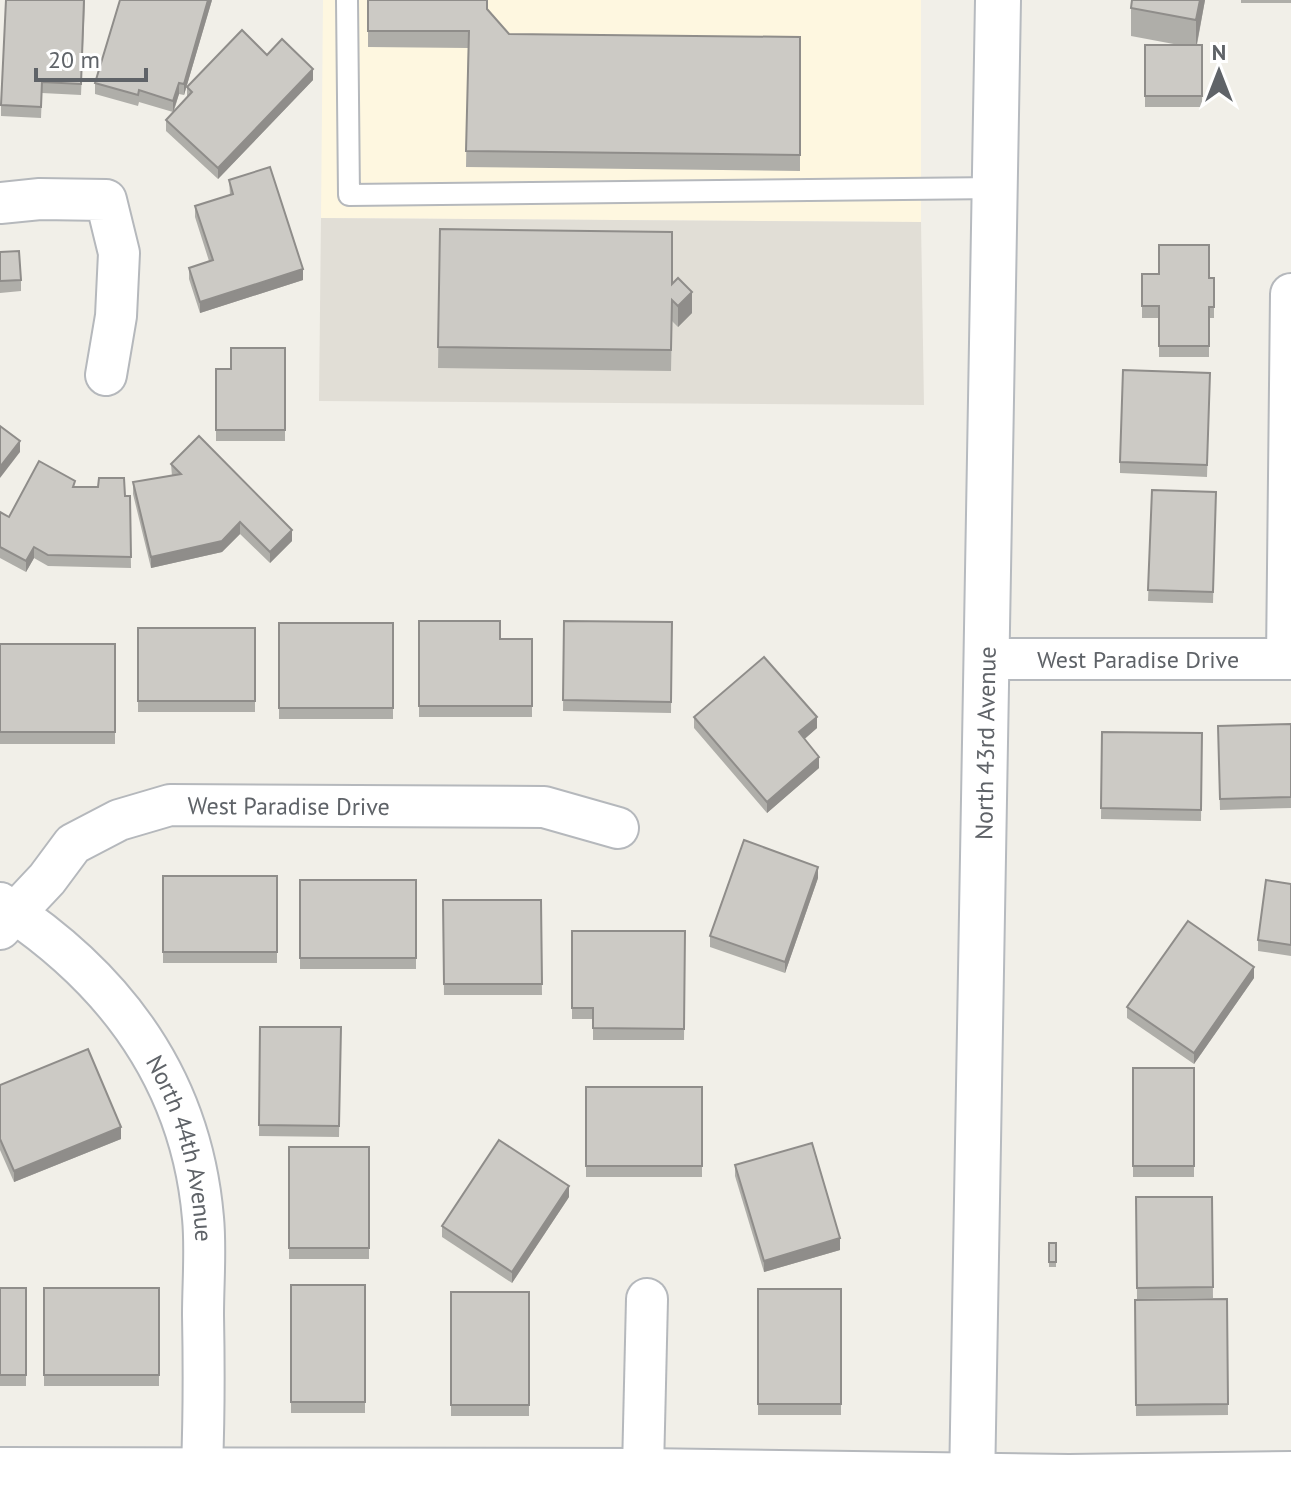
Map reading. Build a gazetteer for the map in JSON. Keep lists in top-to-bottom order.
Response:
{
  "streets": {
    "main road": ["North 43rd Avenue"],
    "street": ["West Paradise Drive", "North 44th Avenue"]
  },
  "crossings": [
    ["West Paradise Drive", "North 43rd Avenue"],
    ["West Paradise Drive", "North 44th Avenue"]
  ],
  "scale_bar": "20 m",
  "north": "top"
}
